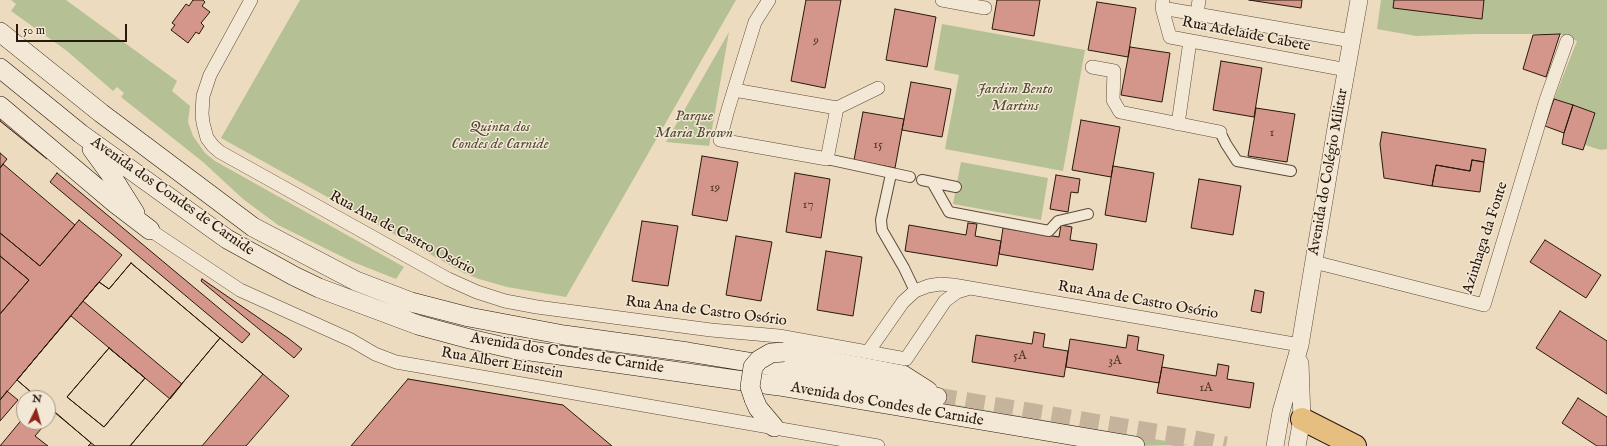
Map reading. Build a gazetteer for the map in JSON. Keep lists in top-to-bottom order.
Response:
{
  "streets": {
    "main road": ["Avenida dos Condes de Carnide"],
    "street": [
      "Rua Adelaide Cabete",
      "Avenida do Colégio Militar",
      "Rua Ana de Castro Osório",
      "Azinhaga da Fonte",
      "Rua Albert Einstein"
    ]
  },
  "crossings": [
    ["Rua Adelaide Cabete", "Avenida do Colégio Militar"],
    ["Avenida do Colégio Militar", "Rua Ana de Castro Osório"],
    ["Avenida do Colégio Militar", "Azinhaga da Fonte"],
    ["Avenida dos Condes de Carnide", "Rua Albert Einstein"]
  ],
  "parks": ["Jardim Bento Martins", "Parque Maria Brown", "Quinta dos Condes de Carnide"],
  "house_numbers": [
    "9",
    "1",
    "15",
    "19",
    "17",
    "5A",
    "3A",
    "1A"
  ],
  "scale_bar": "50 m",
  "north": "top"
}
